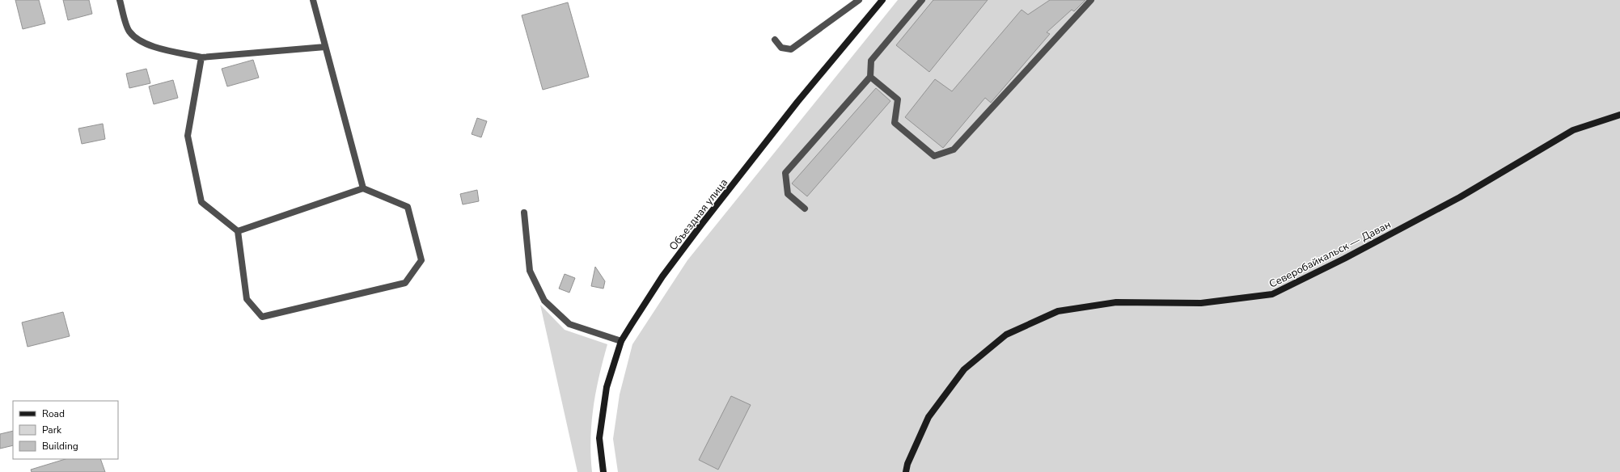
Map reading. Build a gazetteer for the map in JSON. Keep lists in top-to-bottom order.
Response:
{
  "streets": {
    "main road": ["Объездная улица", "Северобайкальск — Даван"]
  },
  "legend": ["Road", "Park", "Building"]
}
